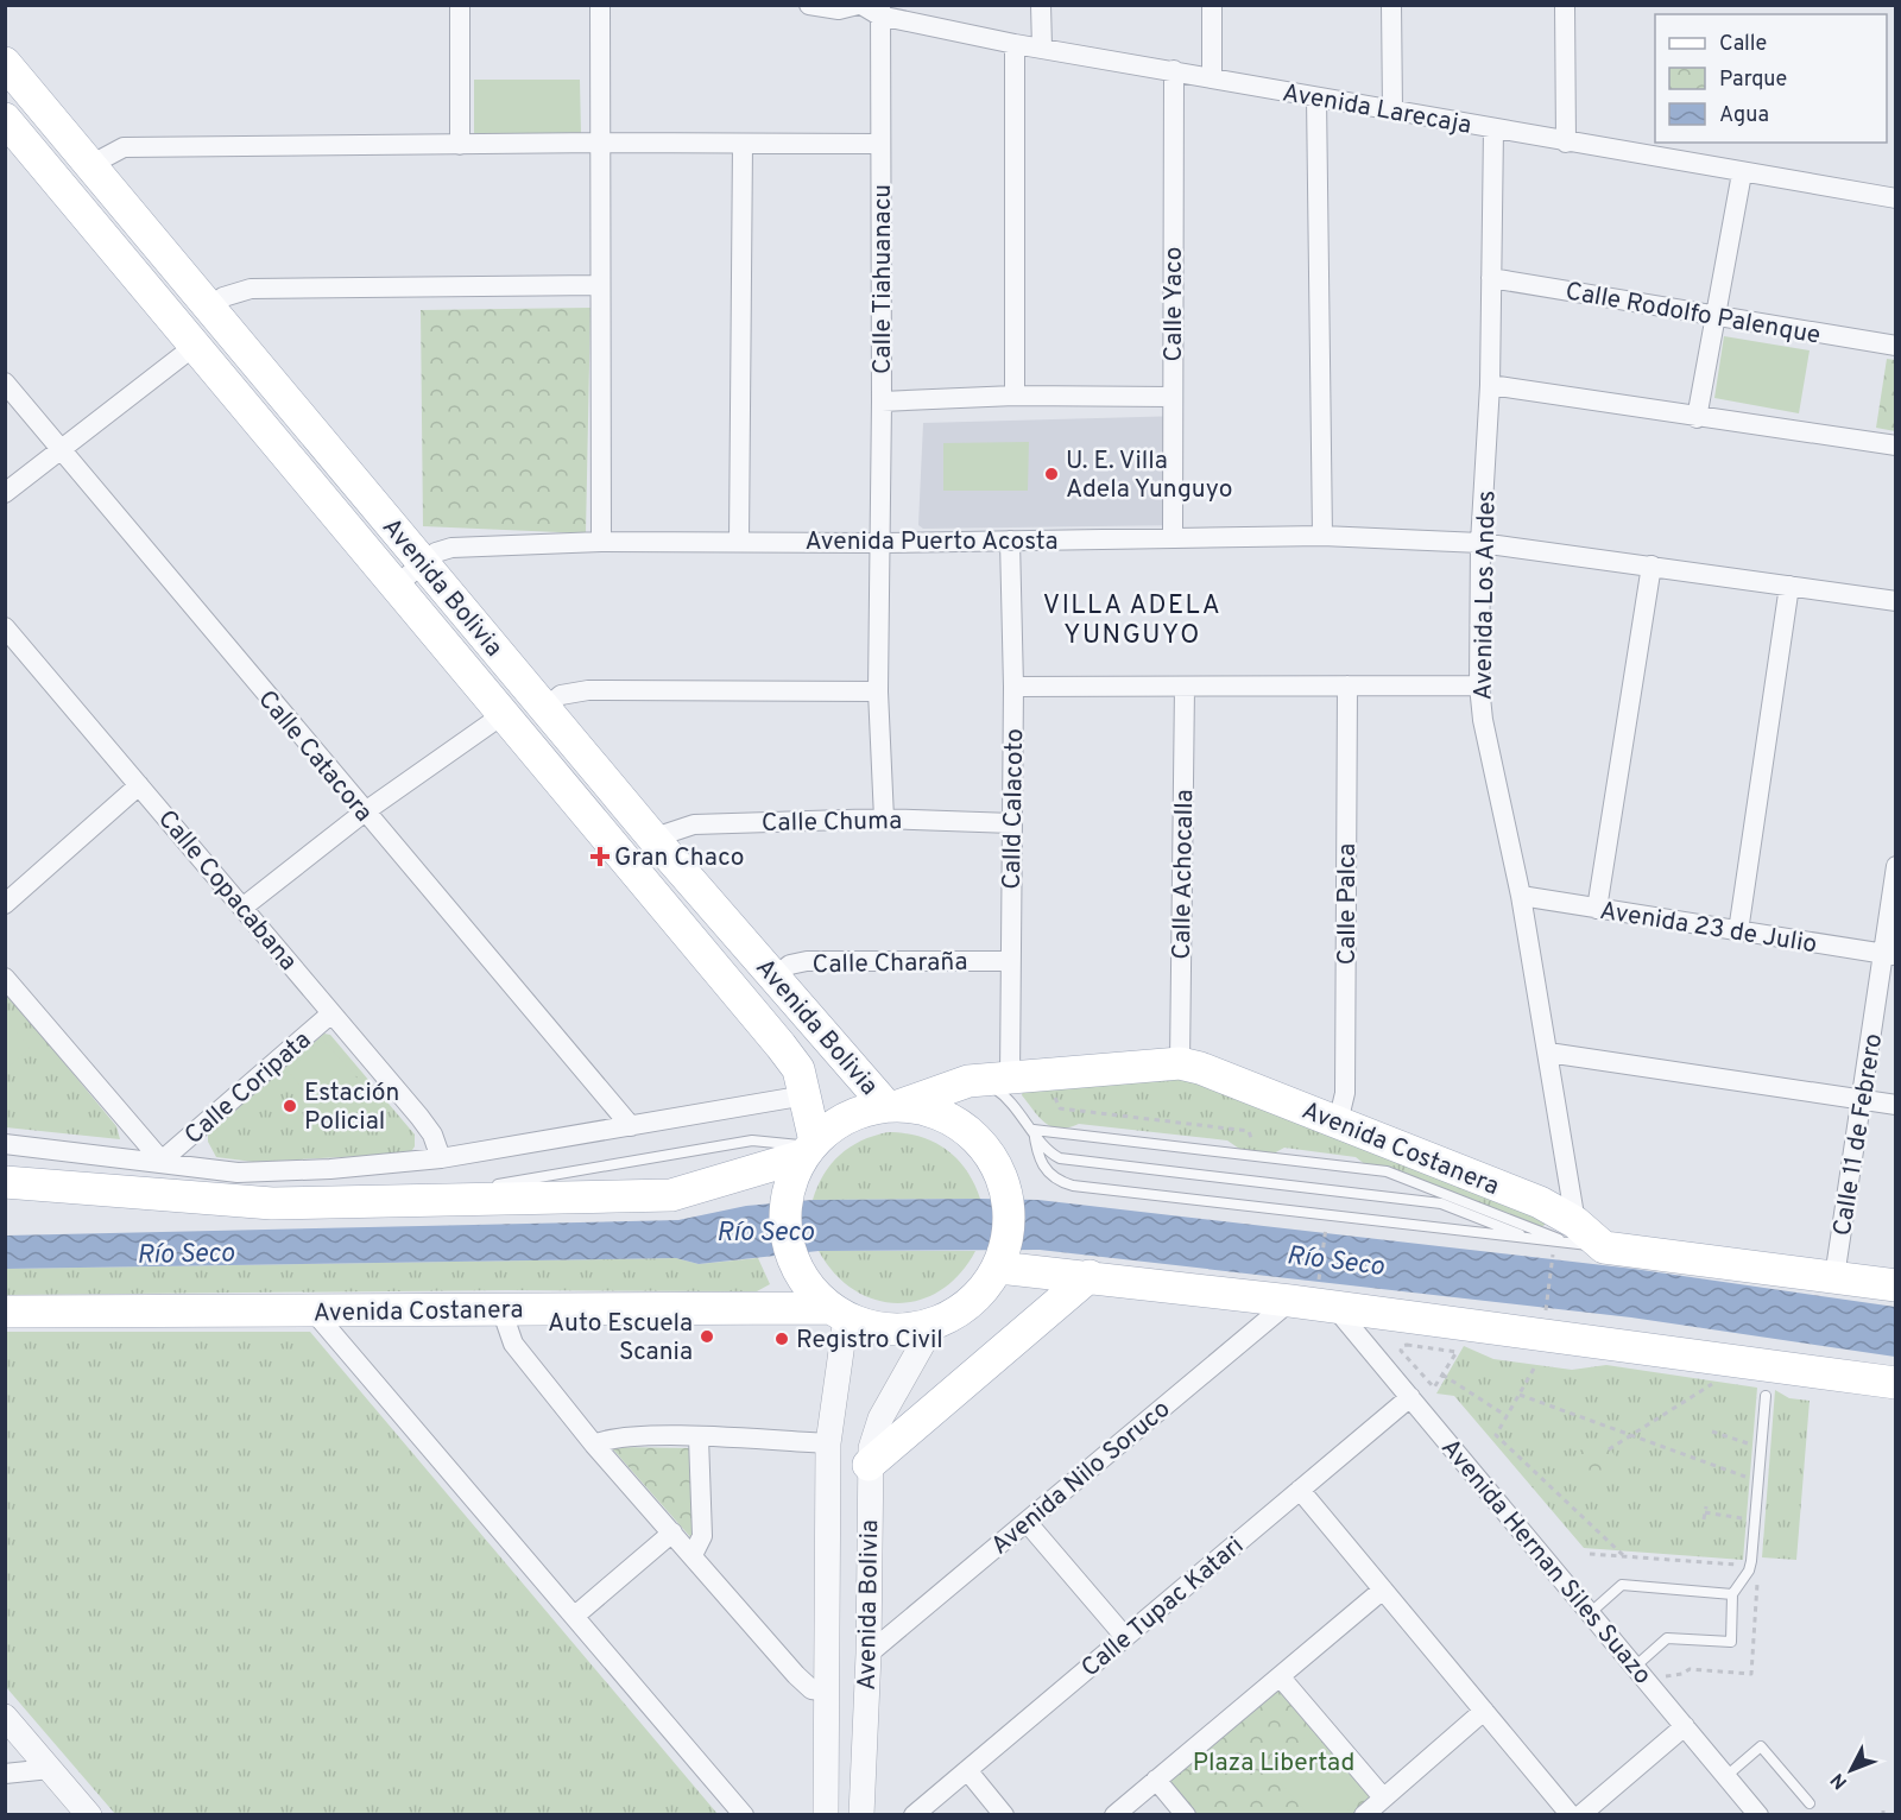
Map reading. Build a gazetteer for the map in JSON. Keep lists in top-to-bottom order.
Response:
{
  "streets": {
    "main road": ["Avenida Bolivia", "Avenida Costanera"],
    "street": [
      "Avenida Larecaja",
      "Calle Tiahuanacu",
      "Calle Yaco",
      "Calle Rodolfo Palenque",
      "Avenida Puerto Acosta",
      "Avenida Los Andes",
      "Calle Catacora",
      "Calld Calacoto",
      "Calle Chuma",
      "Calle Achocalla",
      "Calle Copacabana",
      "Calle Palca",
      "Avenida 23 de Julio",
      "Calle Charaña",
      "Calle Coripata",
      "Calle 11 de Febrero",
      "Avenida Nilo Soruco",
      "Avenida Hernan Siles Suazo",
      "Calle Tupac Katari"
    ]
  },
  "crossings": [
    ["Avenida Larecaja", "Calle Tiahuanacu"],
    ["Avenida Larecaja", "Calle Yaco"],
    ["Avenida Larecaja", "Avenida Los Andes"],
    ["Calle Tiahuanacu", "Avenida Puerto Acosta"],
    ["Calle Tiahuanacu", "Calle Chuma"],
    ["Calle Yaco", "Avenida Puerto Acosta"],
    ["Calle Rodolfo Palenque", "Avenida Los Andes"],
    ["Avenida Puerto Acosta", "Avenida Bolivia"],
    ["Avenida Puerto Acosta", "Avenida Los Andes"],
    ["Avenida Puerto Acosta", "Calld Calacoto"],
    ["Avenida Bolivia", "Calle Chuma"],
    ["Avenida Bolivia", "Calle Charaña"],
    ["Avenida Bolivia", "Avenida Costanera"],
    ["Avenida Bolivia", "Avenida Nilo Soruco"],
    ["Avenida Los Andes", "Avenida 23 de Julio"],
    ["Avenida Los Andes", "Avenida Costanera"],
    ["Calld Calacoto", "Calle Chuma"],
    ["Calld Calacoto", "Calle Charaña"],
    ["Calld Calacoto", "Avenida Costanera"],
    ["Calle Achocalla", "Avenida Costanera"],
    ["Calle Copacabana", "Calle Coripata"],
    ["Calle Palca", "Avenida Costanera"],
    ["Avenida 23 de Julio", "Calle 11 de Febrero"],
    ["Calle 11 de Febrero", "Avenida Costanera"],
    ["Avenida Nilo Soruco", "Avenida Hernan Siles Suazo"],
    ["Avenida Hernan Siles Suazo", "Calle Tupac Katari"]
  ],
  "districts": ["VILLA ADELA YUNGUYO"],
  "water": ["Río Seco"],
  "parks": ["Plaza Libertad"],
  "places": {
    "other": [
      "U. E. Villa Adela Yunguyo",
      "Estación Policial",
      "Auto Escuela Scania",
      "Registro Civil"
    ],
    "health": ["Gran Chaco"]
  },
  "legend": ["Calle", "Parque", "Agua"],
  "north": "bottom left"
}
